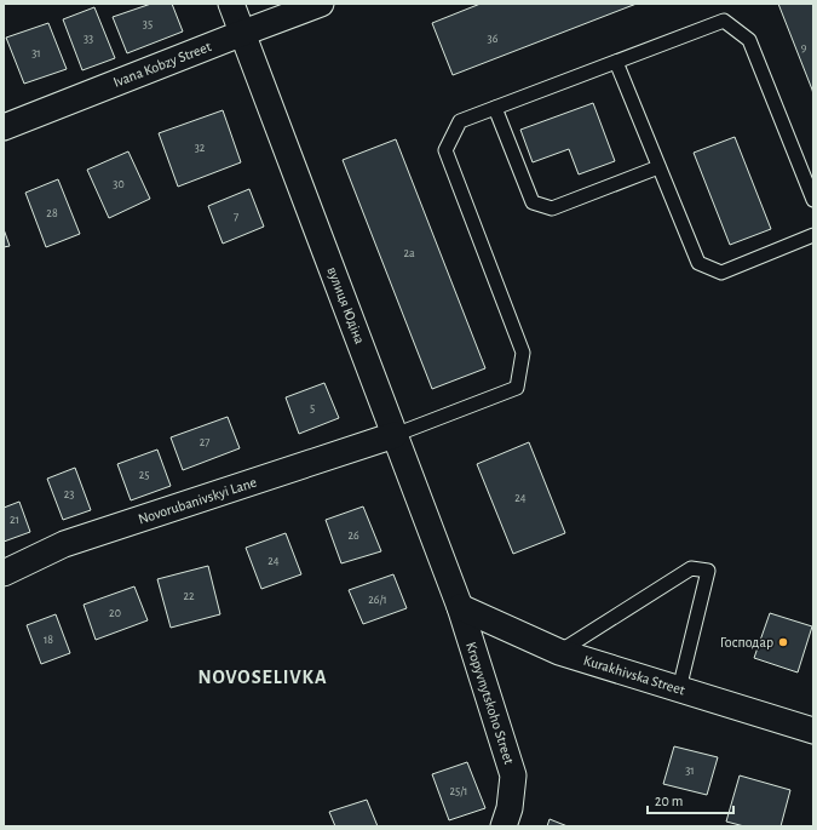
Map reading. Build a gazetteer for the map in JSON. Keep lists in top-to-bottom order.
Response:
{
  "streets": {
    "street": [
      "Ivana Kobzy Street",
      "вулиця Юдіна",
      "Novorubanivskyi Lane",
      "Kurakhivska Street",
      "Kropyvnytskoho Street"
    ]
  },
  "crossings": [
    ["Ivana Kobzy Street", "вулиця Юдіна"],
    ["вулиця Юдіна", "Novorubanivskyi Lane"],
    ["вулиця Юдіна", "Kurakhivska Street"],
    ["вулиця Юдіна", "Kropyvnytskoho Street"],
    ["Kurakhivska Street", "Kropyvnytskoho Street"]
  ],
  "districts": ["NOVOSELIVKA"],
  "places": ["Господар"],
  "house_numbers": [
    "35",
    "33",
    "36",
    "9",
    "31",
    "32",
    "30",
    "28",
    "7",
    "2а",
    "5",
    "27",
    "25",
    "23",
    "24",
    "21",
    "26",
    "24",
    "22",
    "26/1",
    "20",
    "18",
    "31",
    "25/1"
  ],
  "scale_bar": "20 m"
}
